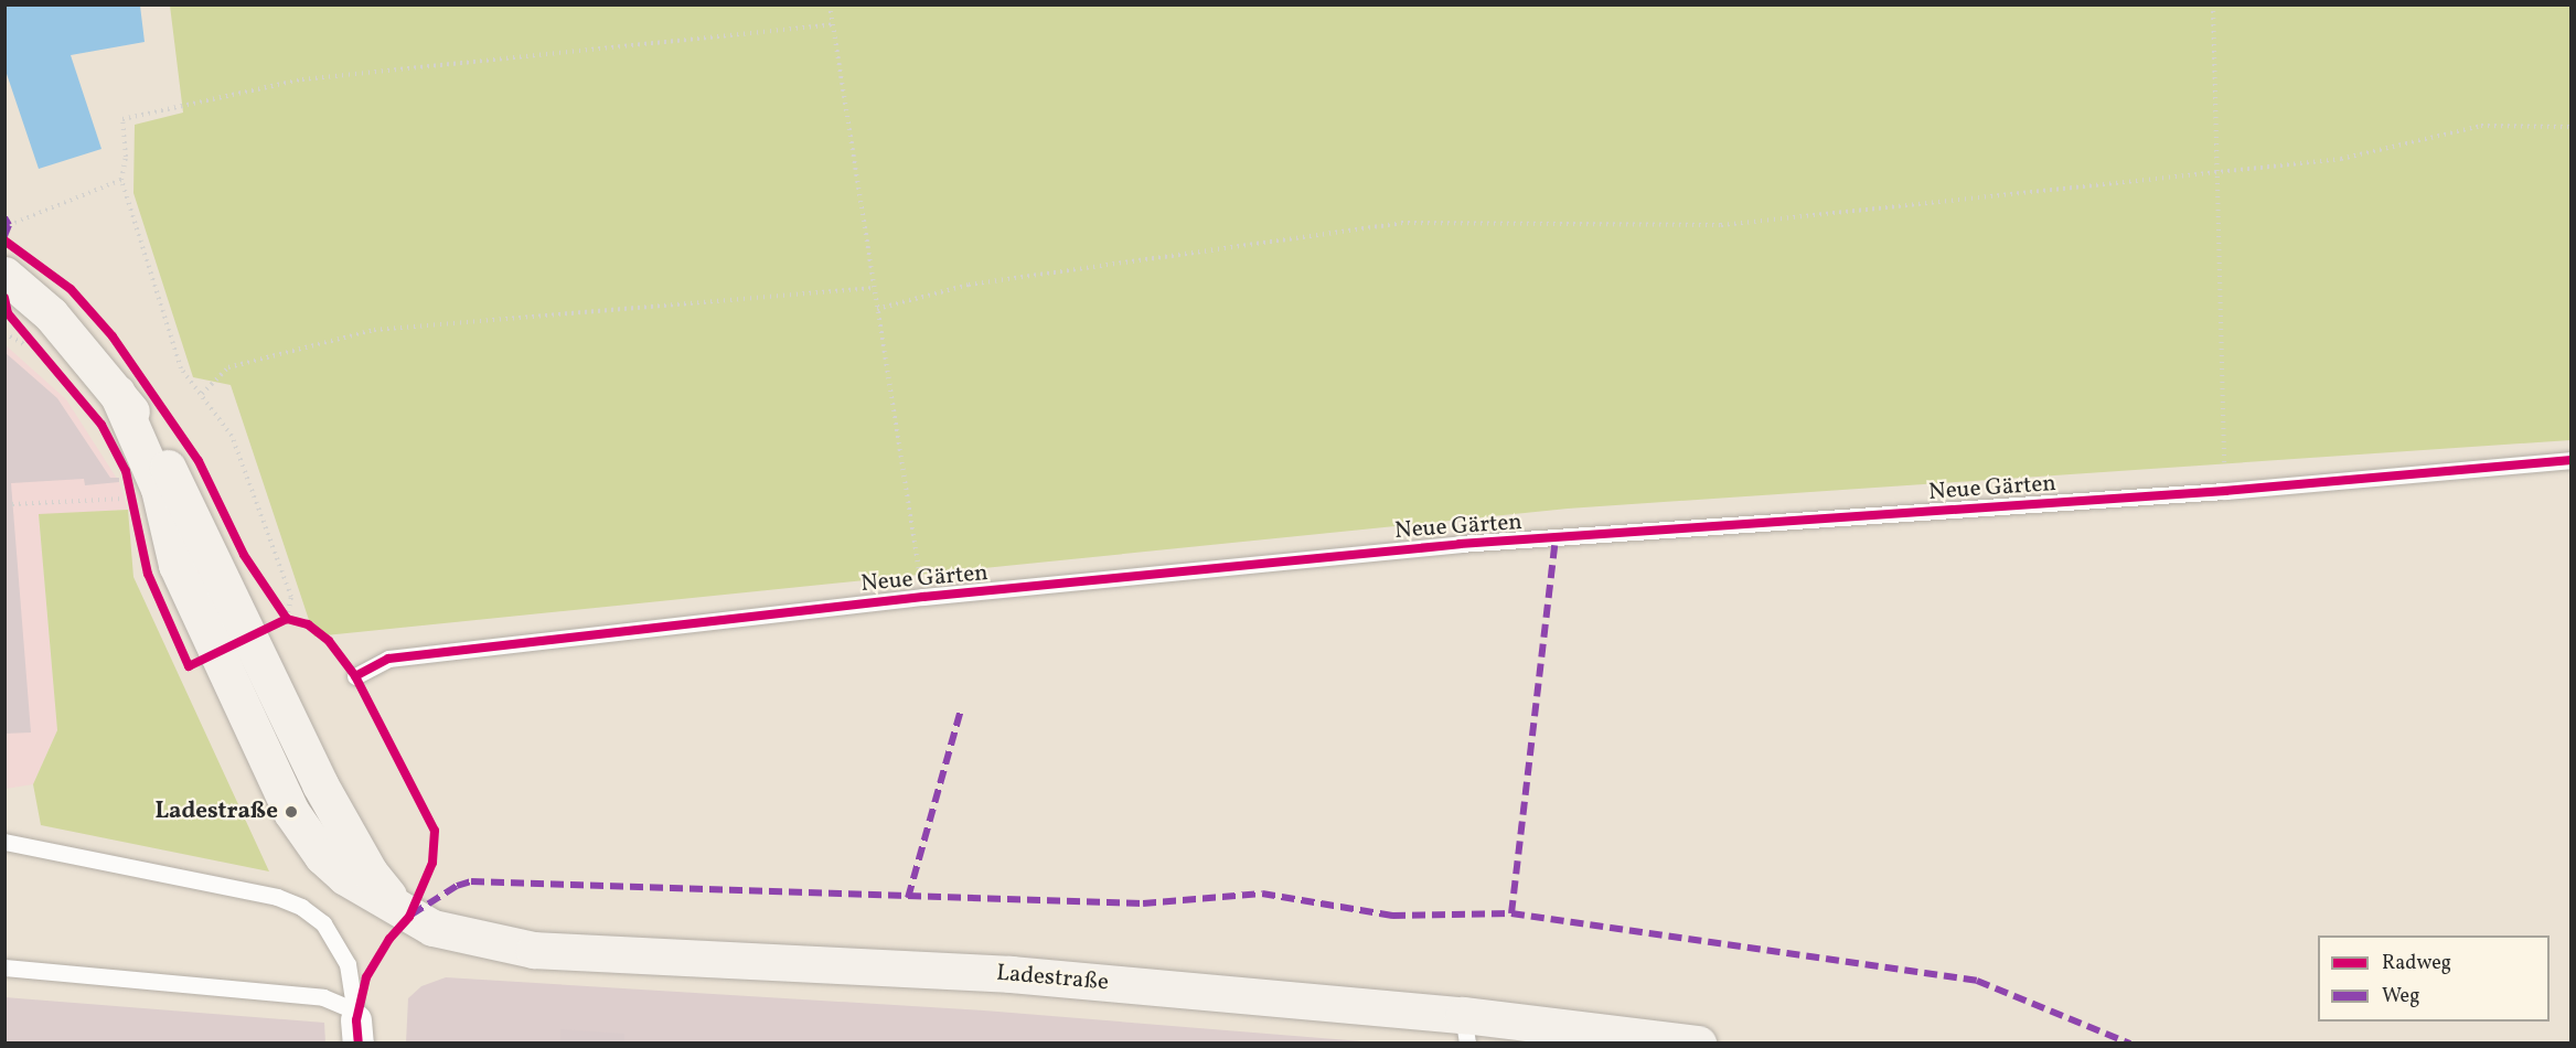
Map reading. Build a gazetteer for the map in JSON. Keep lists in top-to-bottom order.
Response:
{
  "streets": {
    "street": ["Ladestraße"],
    "lane": ["Neue Gärten"]
  },
  "places": ["Ladestraße"],
  "legend": ["Radweg", "Weg"]
}
